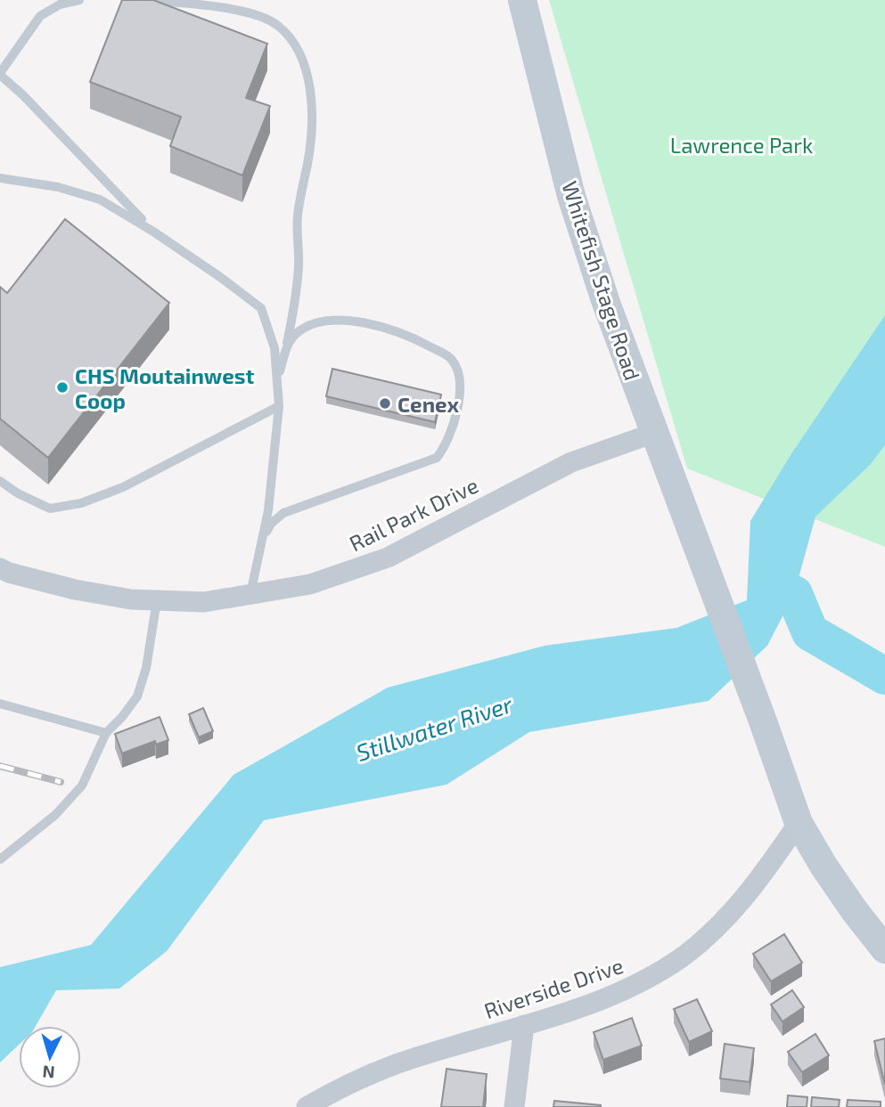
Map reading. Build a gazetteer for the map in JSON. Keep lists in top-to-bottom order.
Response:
{
  "streets": {
    "main road": ["Whitefish Stage Road"],
    "street": ["Rail Park Drive", "Riverside Drive"]
  },
  "crossings": [
    ["Whitefish Stage Road", "Rail Park Drive"],
    ["Whitefish Stage Road", "Riverside Drive"]
  ],
  "water": ["Stillwater River"],
  "parks": ["Lawrence Park"],
  "places": ["CHS Moutainwest Coop", "Cenex"],
  "north": "bottom"
}
